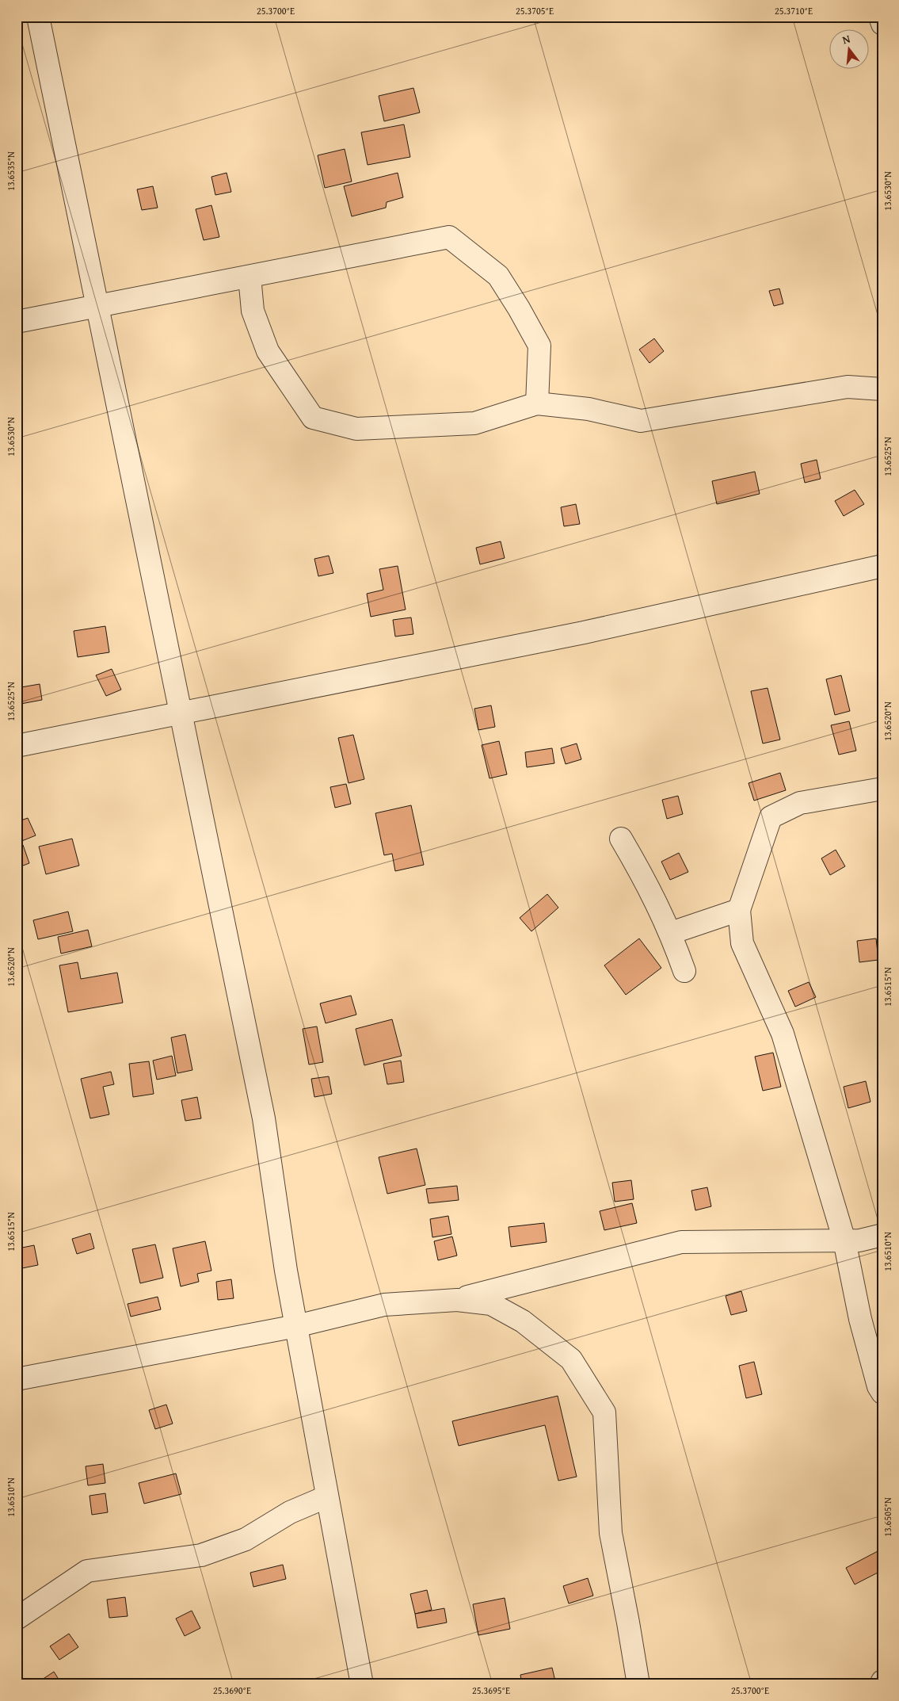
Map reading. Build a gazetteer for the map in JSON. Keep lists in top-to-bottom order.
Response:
{
  "north": "top",
  "coordinates": [
    "25.3700°E",
    "25.3705°E",
    "25.3710°E",
    "13.6535°N",
    "13.6530°N",
    "13.6525°N",
    "13.6520°N",
    "13.6515°N",
    "13.6510°N",
    "13.6505°N",
    "25.3690°E",
    "25.3695°E"
  ]
}
